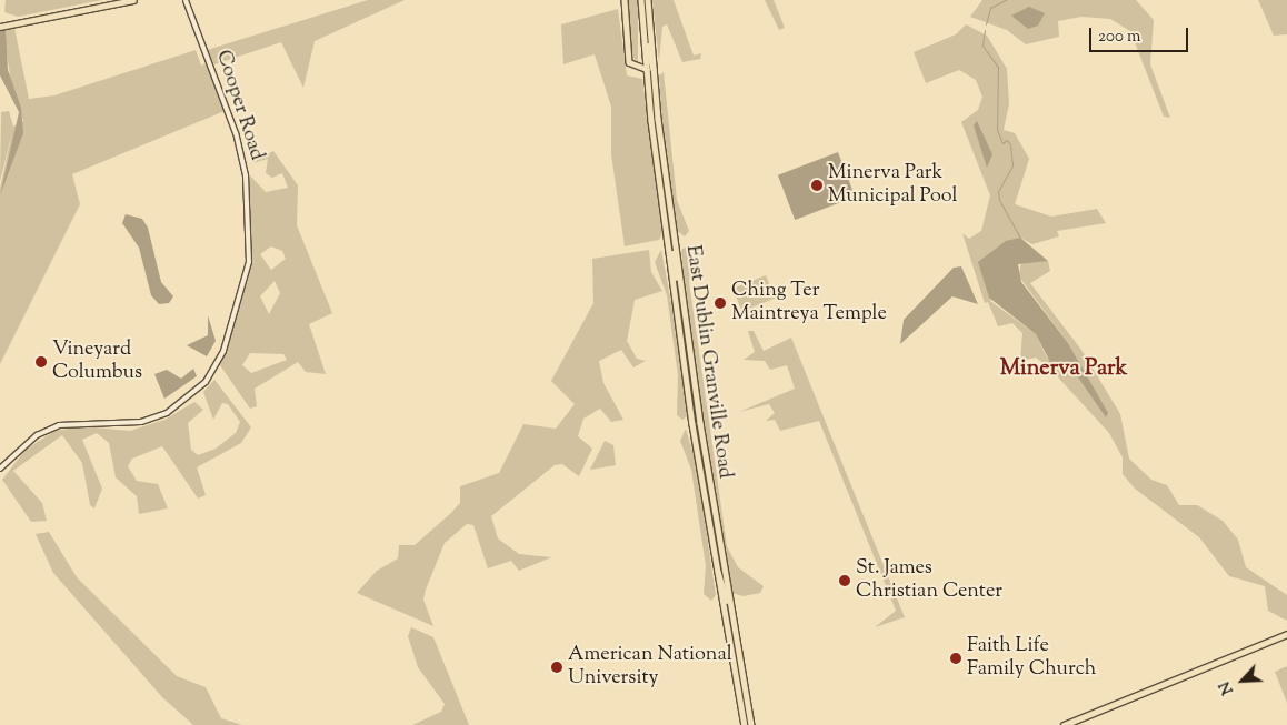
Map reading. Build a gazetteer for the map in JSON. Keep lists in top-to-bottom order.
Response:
{
  "streets": {
    "main road": ["East Dublin Granville Road"],
    "street": ["Cooper Road"]
  },
  "districts": ["Minerva Park"],
  "places": [
    "Minerva Park Municipal Pool",
    "Ching Ter Maintreya Temple",
    "Vineyard Columbus",
    "St. James Christian Center",
    "Faith Life Family Church",
    "American National University"
  ],
  "scale_bar": "200 m",
  "north": "bottom left"
}
